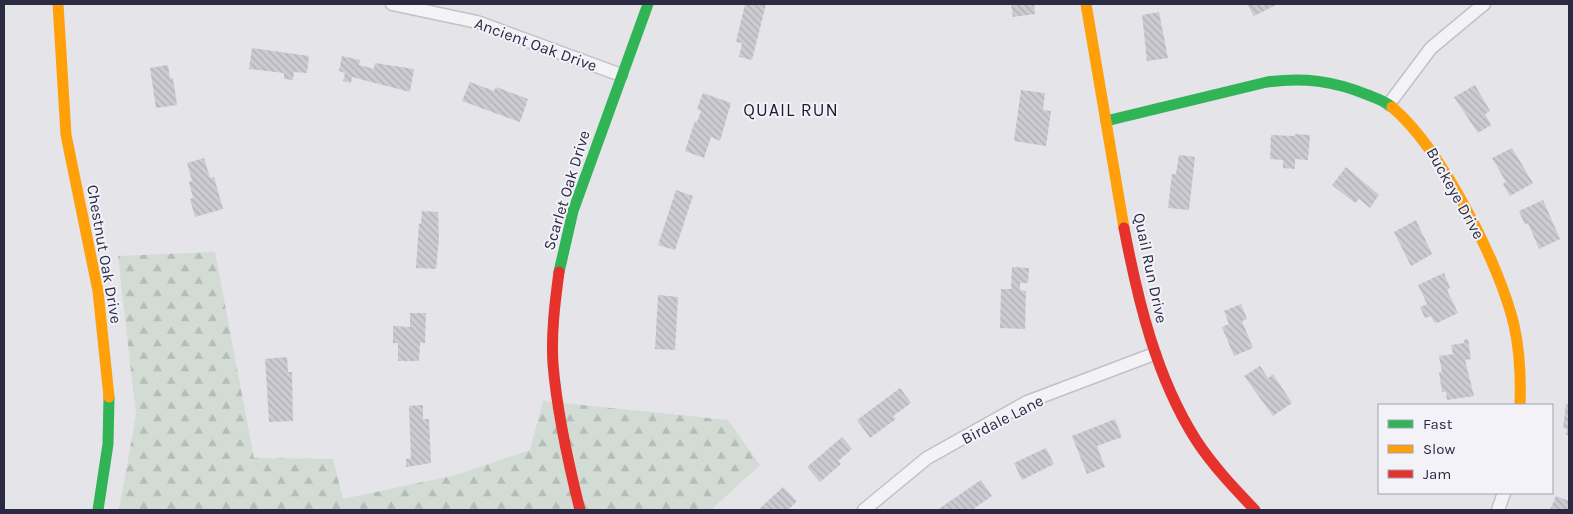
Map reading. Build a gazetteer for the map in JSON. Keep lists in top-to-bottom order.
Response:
{
  "streets": {
    "street": [
      "Ancient Oak Drive",
      "Scarlet Oak Drive",
      "Buckeye Drive",
      "Chestnut Oak Drive",
      "Quail Run Drive",
      "Birdale Lane"
    ]
  },
  "crossings": [
    ["Ancient Oak Drive", "Scarlet Oak Drive"],
    ["Buckeye Drive", "Quail Run Drive"],
    ["Quail Run Drive", "Birdale Lane"]
  ],
  "districts": ["QUAIL RUN"],
  "legend": ["Fast", "Slow", "Jam"]
}
